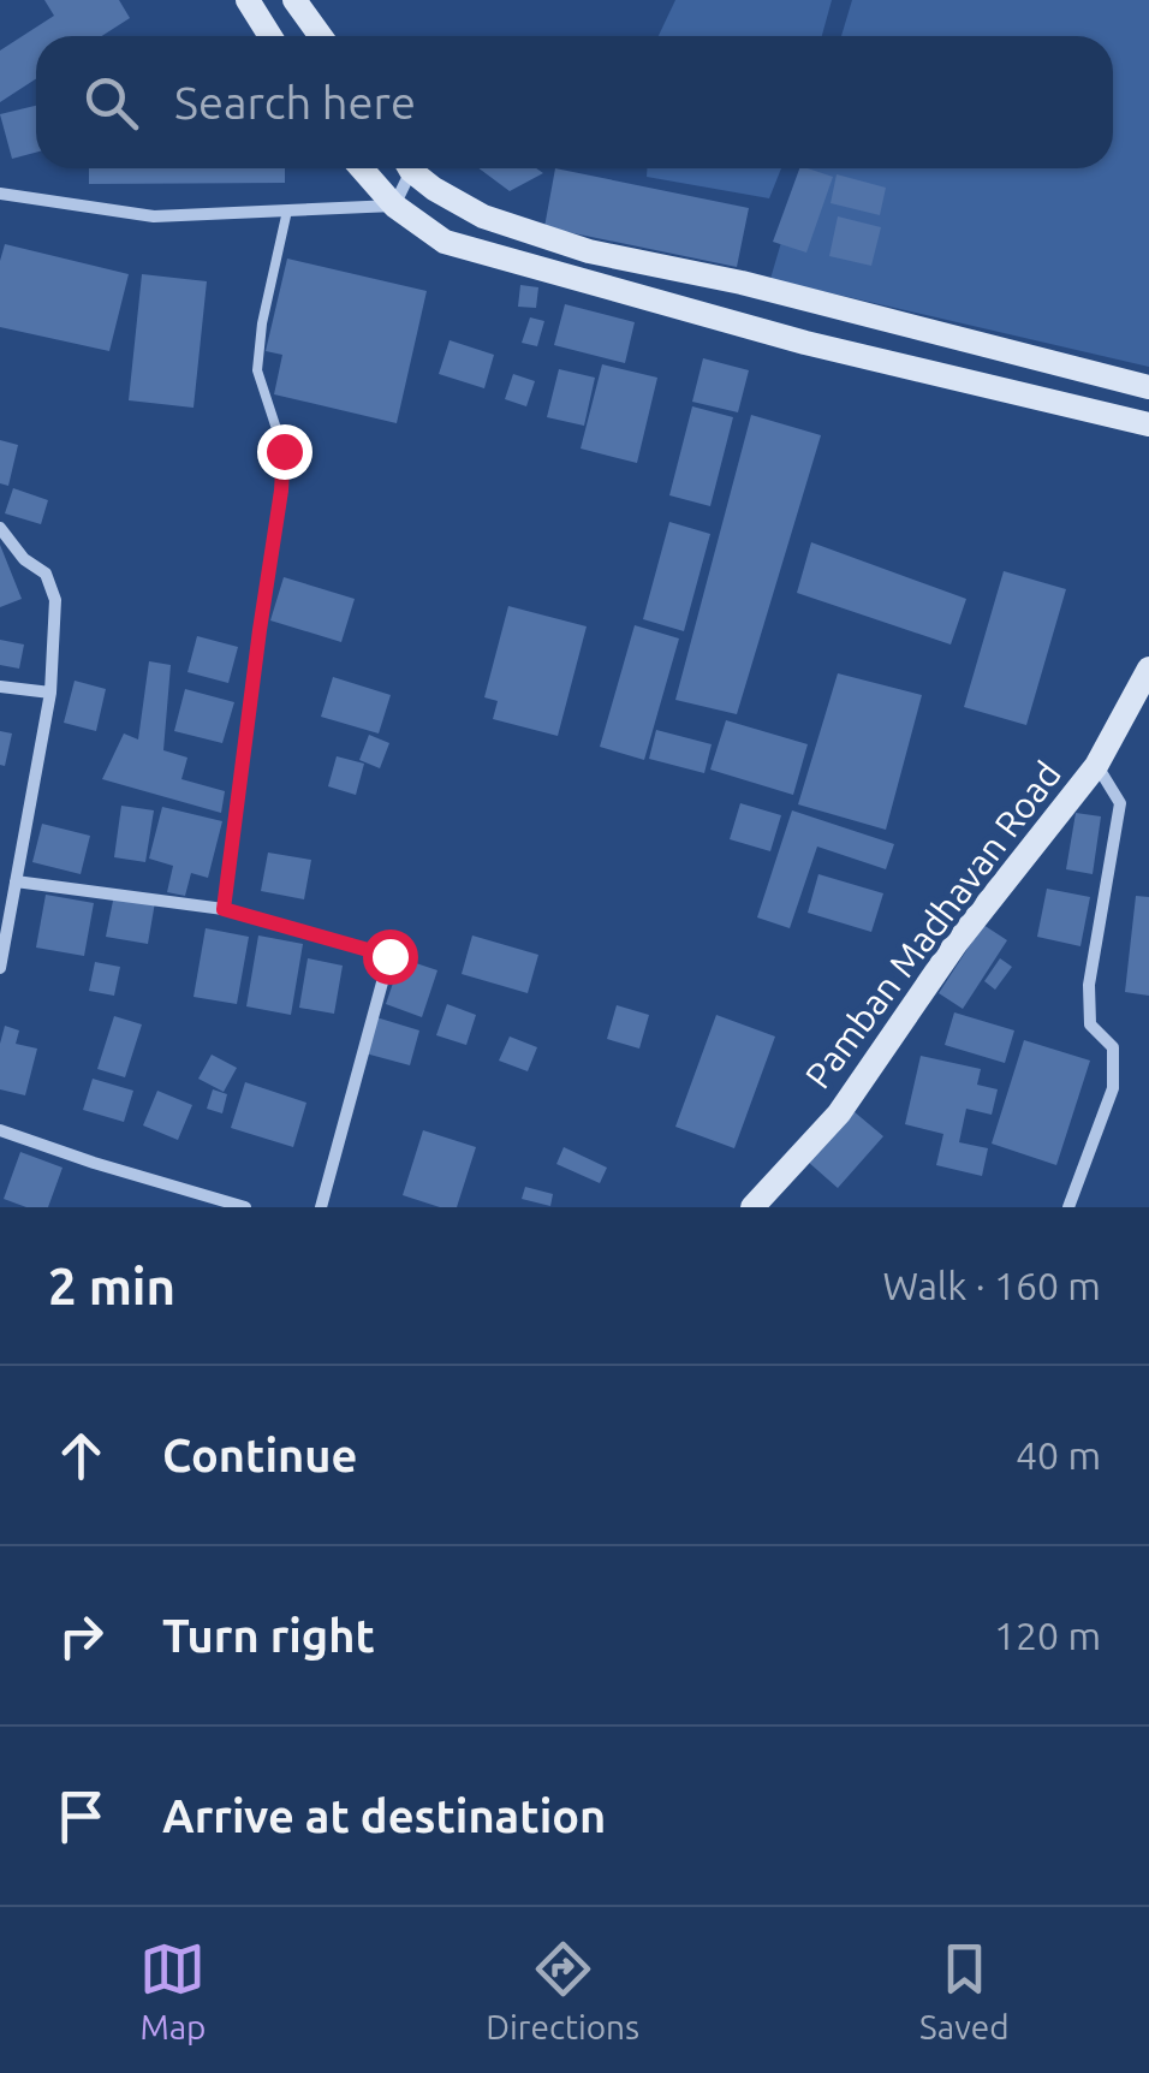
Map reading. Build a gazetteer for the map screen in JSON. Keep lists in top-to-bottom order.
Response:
{
  "streets": {
    "main road": ["Pamban Madhavan Road"]
  },
  "page": {
    "search": "Search here",
    "heading": ["2 min", "Walk · 160 m"],
    "list": [
      ["Continue", "40 m"],
      ["Turn right", "120 m"],
      "Arrive at destination"
    ],
    "nav": ["Map", "Directions", "Saved"]
  }
}
